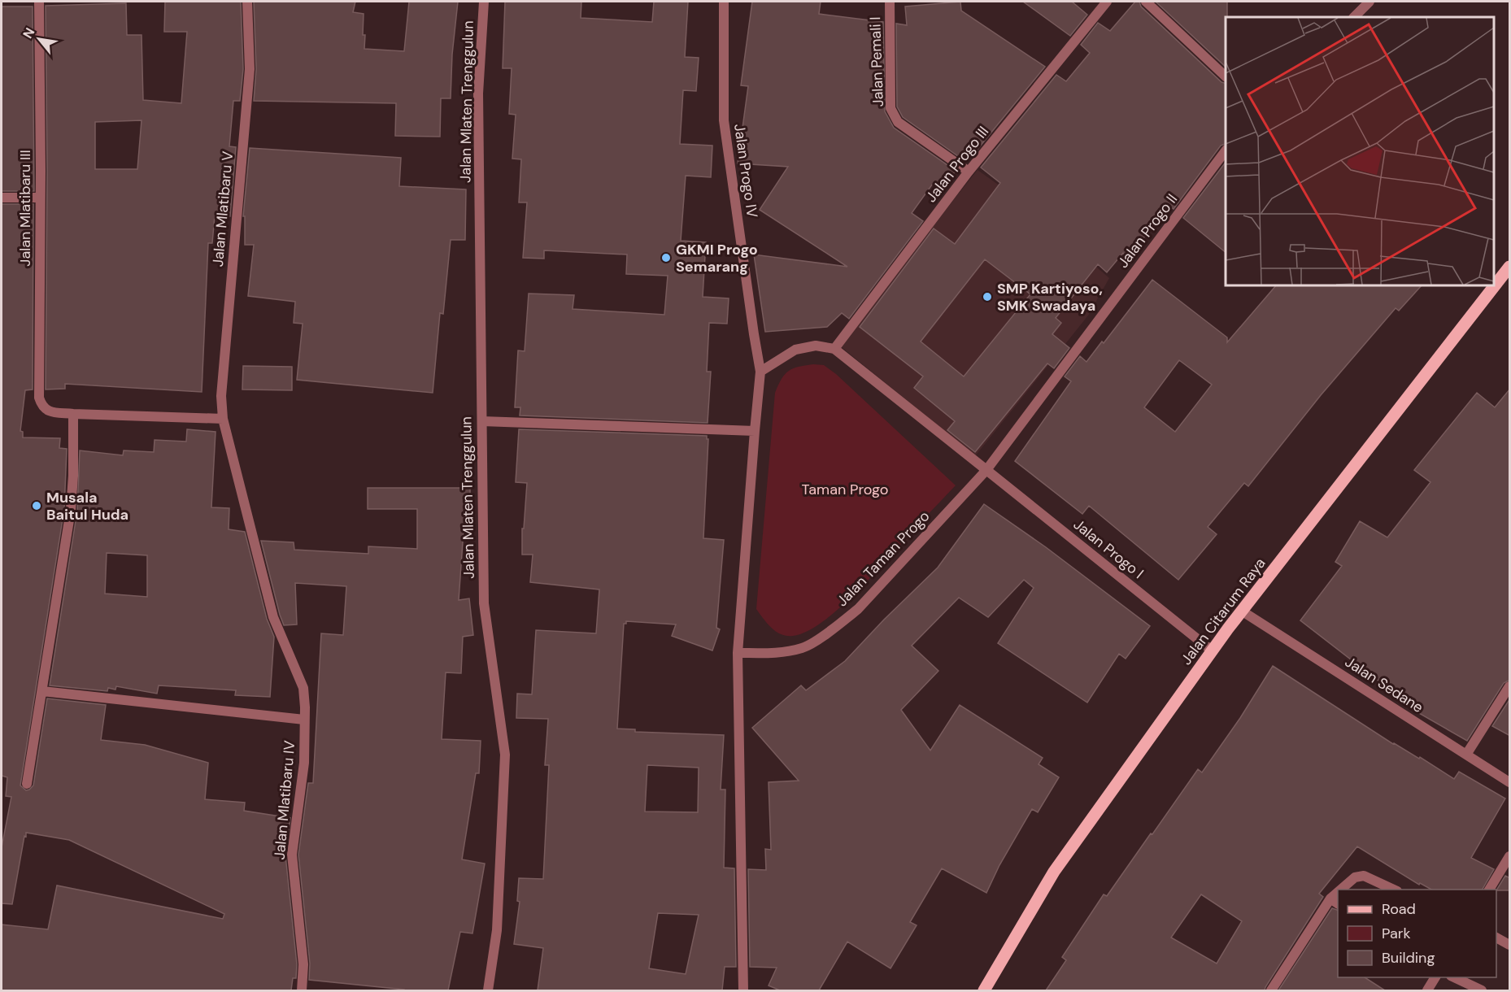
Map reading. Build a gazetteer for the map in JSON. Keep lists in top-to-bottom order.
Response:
{
  "streets": {
    "main road": ["Jalan Citarum Raya"],
    "street": [
      "Jalan Pemali I",
      "Jalan Mlaten Trenggulun",
      "Jalan Progo III",
      "Jalan Progo IV",
      "Jalan Mlatibaru III",
      "Jalan Mlatibaru V",
      "Jalan Progo II",
      "Jalan Progo I",
      "Jalan Taman Progo",
      "Jalan Sedane",
      "Jalan Mlatibaru IV"
    ]
  },
  "crossings": [
    ["Jalan Pemali I", "Jalan Progo III"],
    ["Jalan Mlatibaru V", "Jalan Mlatibaru IV"],
    ["Jalan Progo II", "Jalan Progo I"],
    ["Jalan Progo II", "Jalan Taman Progo"],
    ["Jalan Progo I", "Jalan Taman Progo"],
    ["Jalan Progo I", "Jalan Citarum Raya"],
    ["Jalan Citarum Raya", "Jalan Sedane"]
  ],
  "parks": ["Taman Progo"],
  "places": ["GKMI Progo Semarang", "SMP Kartiyoso, SMK Swadaya", "Musala Baitul Huda"],
  "legend": ["Road", "Park", "Building"],
  "north": "top left"
}
